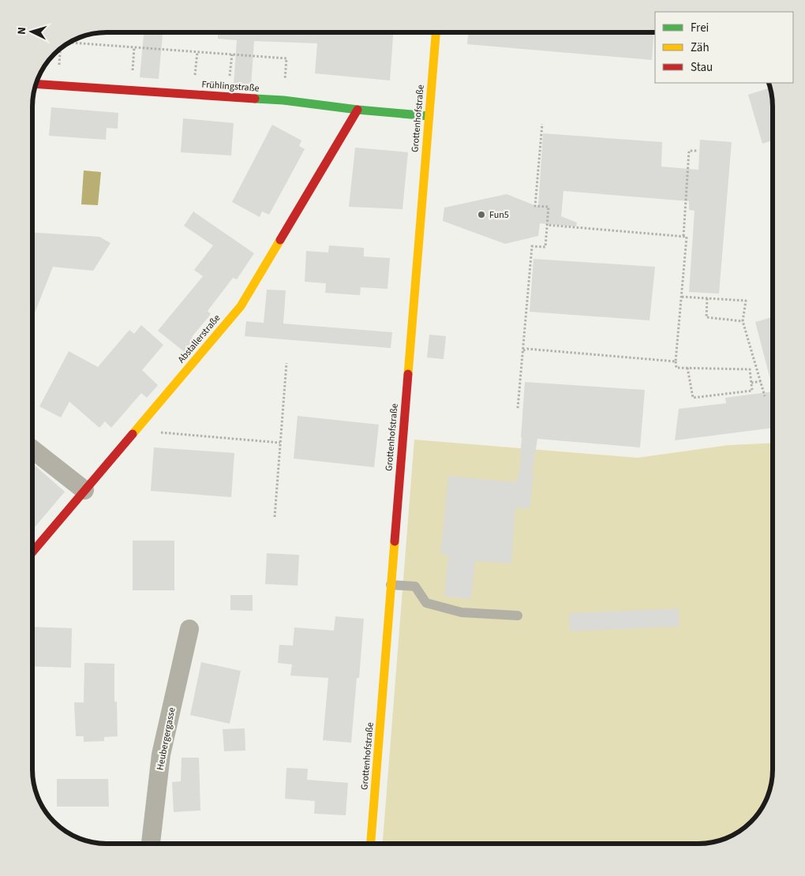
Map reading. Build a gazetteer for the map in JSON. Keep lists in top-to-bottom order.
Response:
{
  "streets": {
    "street": [
      "Frühlingstraße",
      "Grottenhofstraße",
      "Abstallerstraße",
      "Heubergergasse"
    ]
  },
  "crossings": [
    ["Frühlingstraße", "Grottenhofstraße"],
    ["Frühlingstraße", "Abstallerstraße"]
  ],
  "places": ["Fun5"],
  "legend": ["Frei", "Zäh", "Stau"],
  "north": "left"
}
